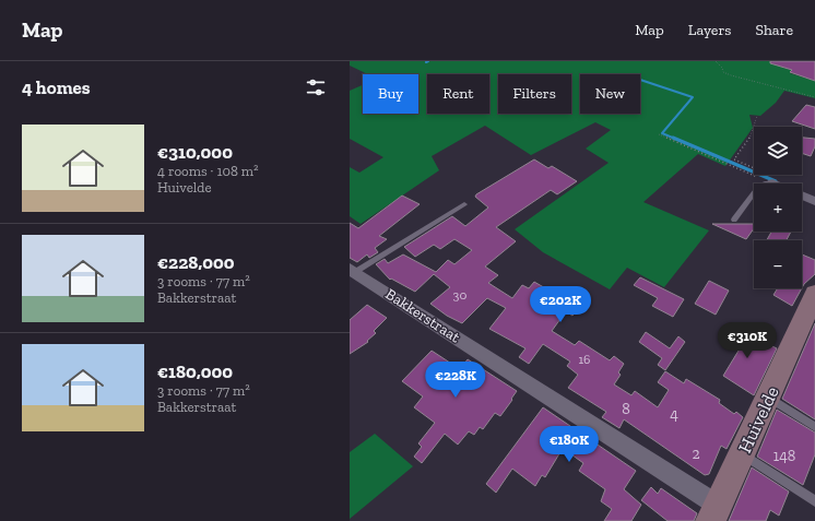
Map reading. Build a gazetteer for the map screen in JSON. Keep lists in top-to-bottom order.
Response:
{
  "streets": {
    "street": ["Bakkerstraat", "Huivelde"]
  },
  "crossings": [
    ["Bakkerstraat", "Huivelde"]
  ],
  "house_numbers": [
    "30",
    "16",
    "8",
    "4",
    "2",
    "148"
  ],
  "page": {
    "header": "Map",
    "nav": ["Map", "Layers", "Share"],
    "heading": "4 homes",
    "chip": [
      "Buy",
      "Rent",
      "Filters",
      "New"
    ],
    "list": [
      {
        "name": "€310,000",
        "note": "4 rooms · 108 m² · Huivelde"
      },
      {
        "name": "€228,000",
        "note": "3 rooms · 77 m² · Bakkerstraat"
      },
      {
        "name": "€180,000",
        "note": "3 rooms · 77 m² · Bakkerstraat"
      }
    ],
    "map_buttons": ["+", "−"],
    "price": [
      "€202K",
      "€310K",
      "€228K",
      "€180K"
    ]
  }
}
